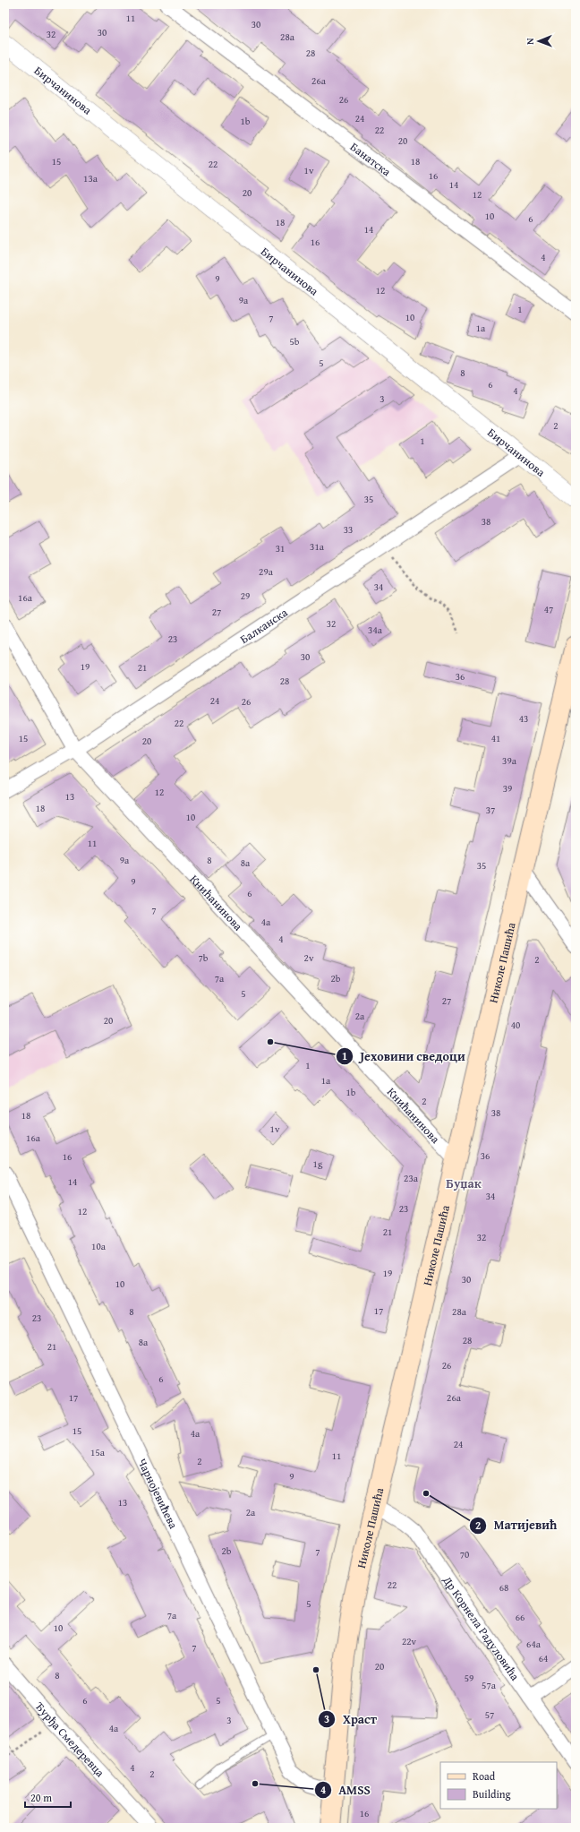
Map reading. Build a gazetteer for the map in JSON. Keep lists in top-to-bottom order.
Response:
{
  "streets": {
    "main road": ["Николе Пашића"],
    "street": [
      "Бирчанинова",
      "Банатска",
      "Балканска",
      "Книћанинова",
      "Чарнојевићева",
      "Др Корнела Радуловића",
      "Ђурђа Смедеревца"
    ]
  },
  "crossings": [
    ["Бирчанинова", "Балканска"],
    ["Балканска", "Книћанинова"],
    ["Книћанинова", "Николе Пашића"],
    ["Николе Пашића", "Чарнојевићева"],
    ["Николе Пашића", "Др Корнела Радуловића"]
  ],
  "districts": ["Буџак"],
  "places": [
    "Јеховини сведоци",
    "Матијевић",
    "Храст",
    "AMSS"
  ],
  "house_numbers": [
    "11",
    "30",
    "30",
    "32",
    "28a",
    "28",
    "26a",
    "26",
    "24",
    "1b",
    "22",
    "20",
    "15",
    "18",
    "22",
    "1v",
    "16",
    "13a",
    "14",
    "20",
    "12",
    "10",
    "6",
    "18",
    "14",
    "16",
    "4",
    "9",
    "12",
    "9a",
    "1",
    "10",
    "7",
    "1a",
    "5b",
    "5",
    "8",
    "6",
    "4",
    "3",
    "2",
    "1",
    "35",
    "38",
    "33",
    "31a",
    "31",
    "29a",
    "34",
    "29",
    "16a",
    "47",
    "27",
    "32",
    "34a",
    "23",
    "30",
    "19",
    "21",
    "36",
    "28",
    "24",
    "26",
    "43",
    "22",
    "15",
    "41",
    "20",
    "39a",
    "39",
    "12",
    "13",
    "18",
    "37",
    "10",
    "11",
    "9a",
    "8",
    "8a",
    "35",
    "9",
    "6",
    "7",
    "4a",
    "4",
    "7b",
    "2v",
    "2",
    "7a",
    "2b",
    "5",
    "27",
    "2a",
    "20",
    "40",
    "1",
    "1a",
    "1b",
    "2",
    "38",
    "18",
    "1v",
    "16a",
    "36",
    "16",
    "1g",
    "23a",
    "14",
    "34",
    "23",
    "12",
    "21",
    "32",
    "10a",
    "19",
    "30",
    "10",
    "17",
    "8",
    "28a",
    "23",
    "28",
    "8a",
    "21",
    "26",
    "6",
    "17",
    "26a",
    "15",
    "4a",
    "24",
    "15a",
    "11",
    "2",
    "9",
    "13",
    "2a",
    "2b",
    "7",
    "70",
    "22",
    "68",
    "5",
    "7a",
    "66",
    "10",
    "22v",
    "64a",
    "7",
    "64",
    "20",
    "8",
    "59",
    "57a",
    "6",
    "5",
    "57",
    "3",
    "4a",
    "4",
    "2",
    "16"
  ],
  "legend": ["Road", "Building"],
  "scale_bar": "20 m",
  "north": "left"
}
